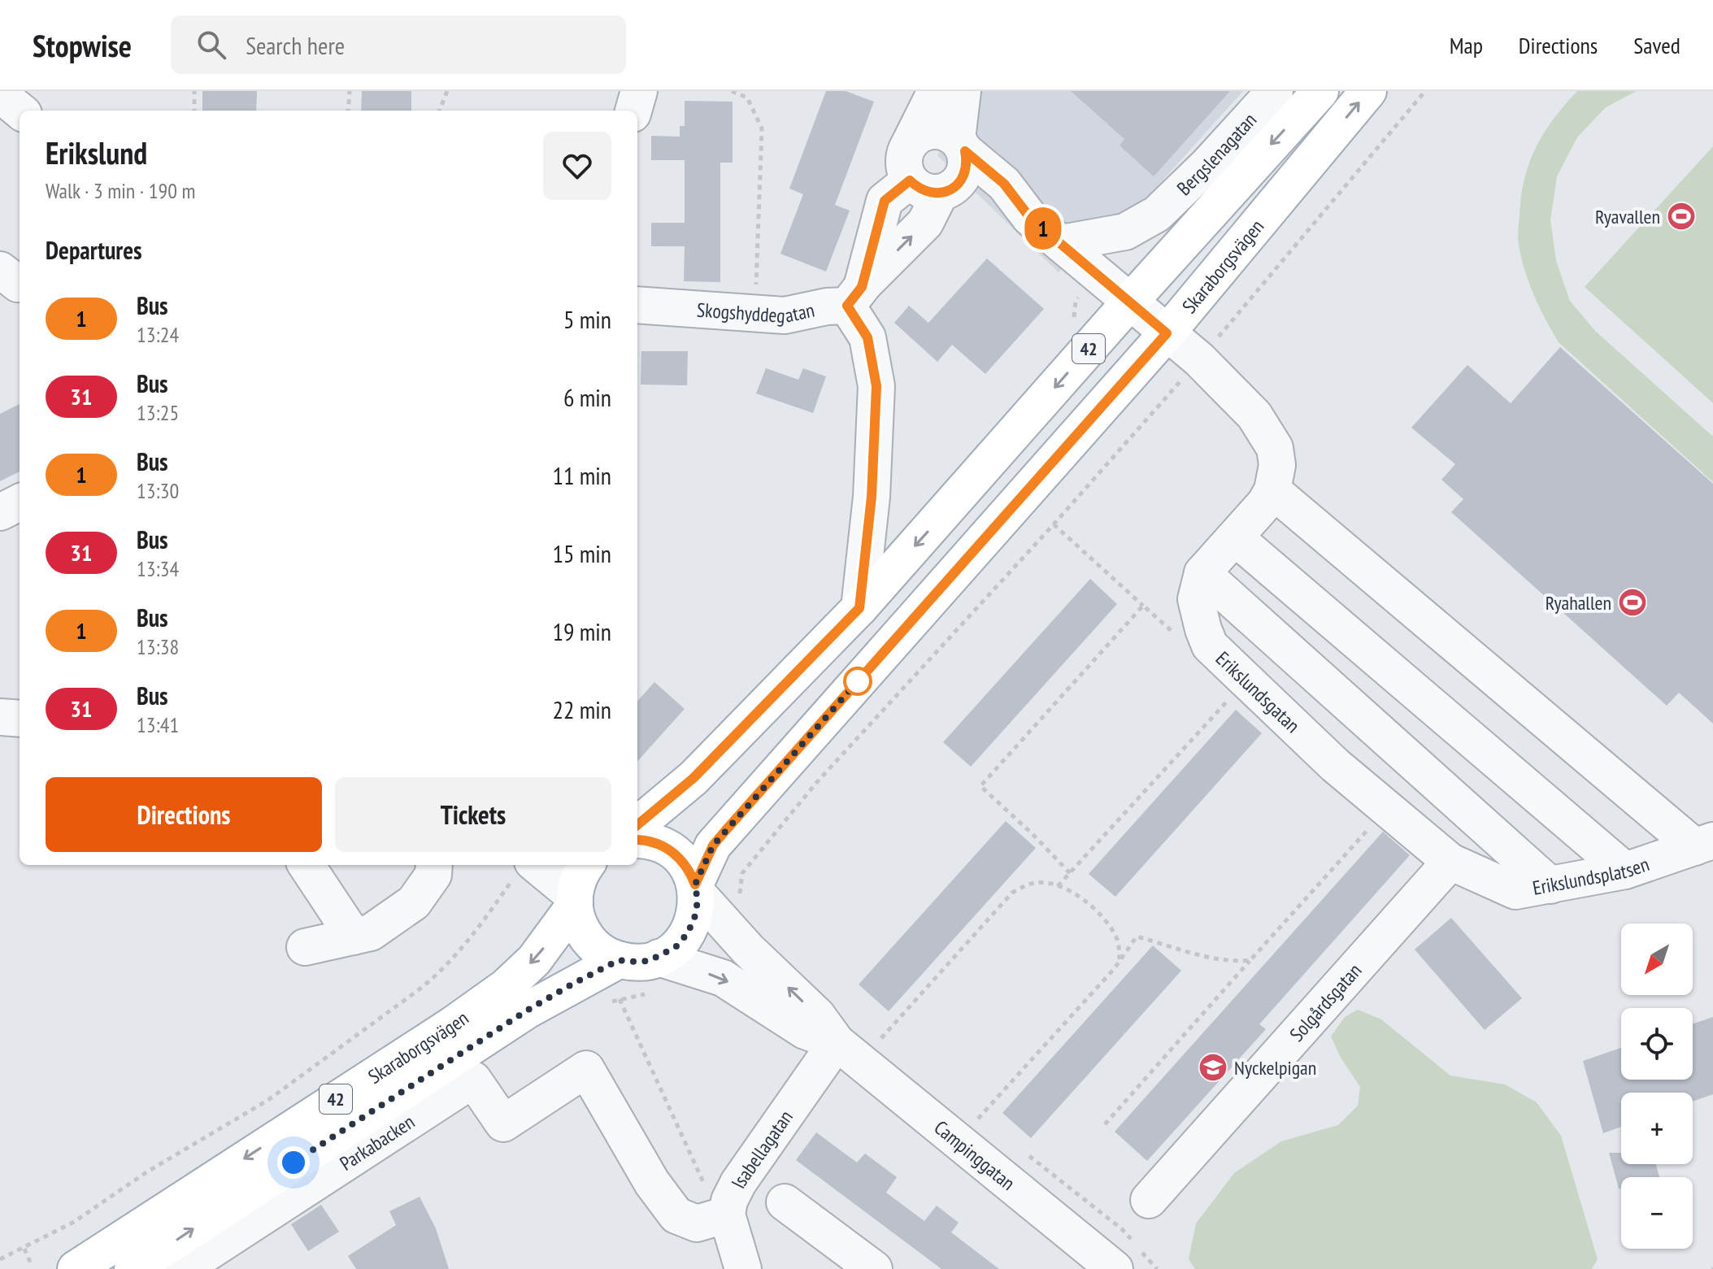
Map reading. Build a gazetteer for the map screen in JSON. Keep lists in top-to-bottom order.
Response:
{
  "streets": {
    "main road": ["Skaraborgsvägen", "42"],
    "street": [
      "Bergslenagatan",
      "Skogshyddegatan",
      "Erikslundsgatan",
      "Erikslundsplatsen",
      "Solgårdsgatan",
      "Parkabacken",
      "Isabellagatan",
      "Campinggatan"
    ]
  },
  "crossings": [
    ["Bergslenagatan", "42"],
    ["Skaraborgsvägen", "42"],
    ["Skaraborgsvägen", "Campinggatan"],
    ["42", "Campinggatan"],
    ["Erikslundsgatan", "Erikslundsplatsen"],
    ["Erikslundsgatan", "Solgårdsgatan"],
    ["Erikslundsplatsen", "Solgårdsgatan"],
    ["Parkabacken", "Isabellagatan"],
    ["Isabellagatan", "Campinggatan"]
  ],
  "places": {
    "sports": ["Ryavallen", "Ryahallen"],
    "school or university": ["Nyckelpigan"]
  },
  "lines": ["bus line 1"],
  "north": "bottom left",
  "page": {
    "header": "Stopwise",
    "search": "Search here",
    "nav": ["Map", "Directions", "Saved"],
    "on_map": "1",
    "heading": [
      ["Erikslund", "Walk · 3 min · 190 m"],
      "Departures"
    ],
    "list": [
      {
        "mark": "1",
        "name": "Bus",
        "note": "13:24",
        "value": "5 min"
      },
      {
        "mark": "31",
        "name": "Bus",
        "note": "13:25",
        "value": "6 min"
      },
      {
        "mark": "1",
        "name": "Bus",
        "note": "13:30",
        "value": "11 min"
      },
      {
        "mark": "31",
        "name": "Bus",
        "note": "13:34",
        "value": "15 min"
      },
      {
        "mark": "1",
        "name": "Bus",
        "note": "13:38",
        "value": "19 min"
      },
      {
        "mark": "31",
        "name": "Bus",
        "note": "13:41",
        "value": "22 min"
      }
    ],
    "buttons": ["Directions", "Tickets"],
    "map_buttons": ["+", "−"]
  }
}
